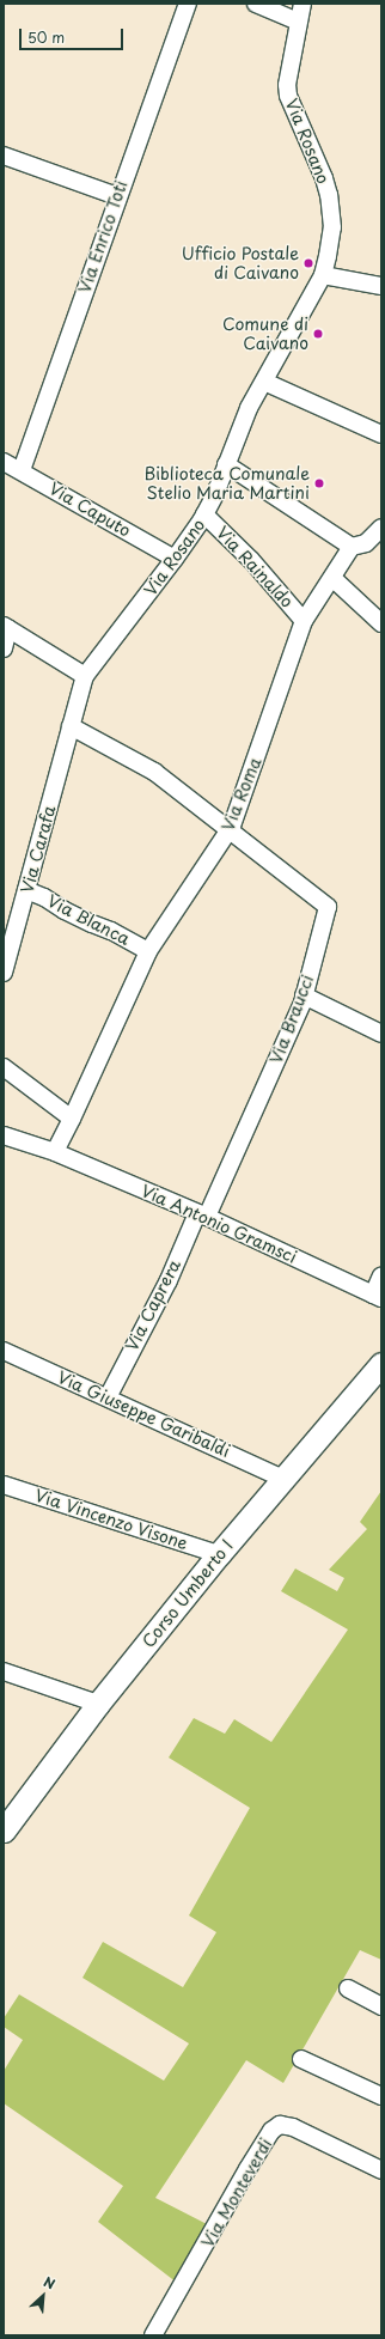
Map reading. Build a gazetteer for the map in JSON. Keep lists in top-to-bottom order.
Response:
{
  "streets": {
    "main road": ["Corso Umberto I"],
    "street": [
      "Via Rosano",
      "Via Enrico Toti",
      "Via Caputo",
      "Via Rainaldo",
      "Via Roma",
      "Via Carafa",
      "Via Blanca",
      "Via Braucci",
      "Via Antonio Gramsci",
      "Via Caprera",
      "Via Giuseppe Garibaldi",
      "Via Vincenzo Visone",
      "Via Monteverdi"
    ]
  },
  "crossings": [
    ["Via Rosano", "Via Caputo"],
    ["Via Rosano", "Via Rainaldo"],
    ["Via Rosano", "Via Carafa"],
    ["Via Enrico Toti", "Via Caputo"],
    ["Via Rainaldo", "Via Roma"],
    ["Via Roma", "Via Blanca"],
    ["Via Roma", "Via Braucci"],
    ["Via Roma", "Via Antonio Gramsci"],
    ["Via Carafa", "Via Blanca"],
    ["Via Braucci", "Via Antonio Gramsci"],
    ["Via Braucci", "Via Caprera"],
    ["Via Antonio Gramsci", "Via Caprera"],
    ["Via Caprera", "Via Giuseppe Garibaldi"],
    ["Via Giuseppe Garibaldi", "Corso Umberto I"],
    ["Via Vincenzo Visone", "Corso Umberto I"]
  ],
  "places": ["Ufficio Postale di Caivano", "Comune di Caivano", "Biblioteca Comunale Stelio Maria Martini"],
  "scale_bar": "50 m",
  "north": "top right"
}
